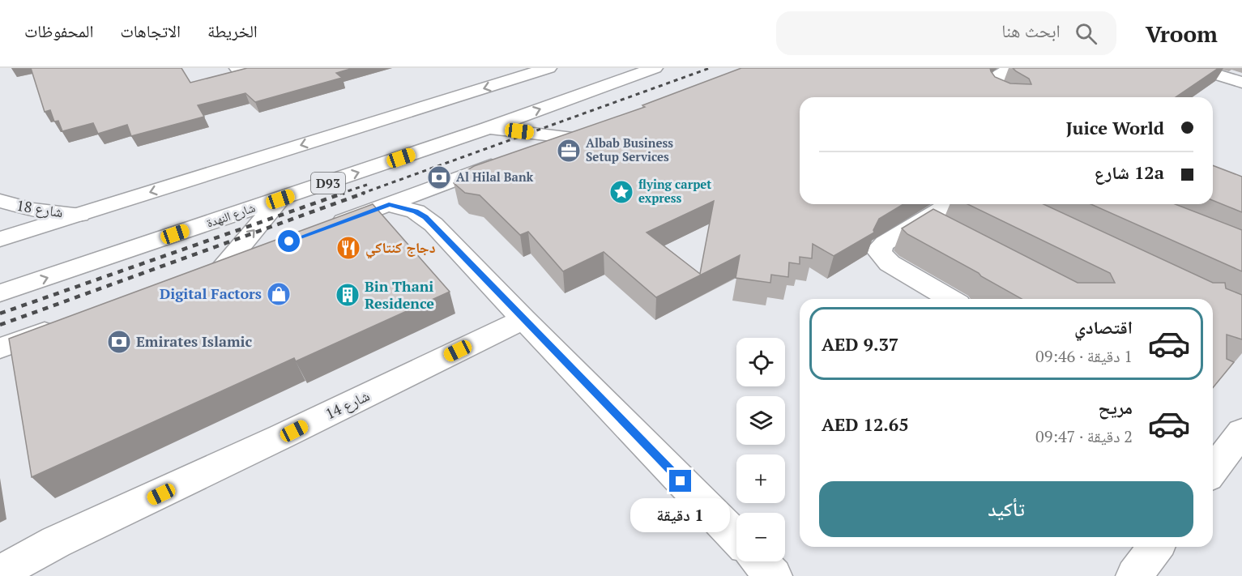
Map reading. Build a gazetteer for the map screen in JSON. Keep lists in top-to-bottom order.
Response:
{
  "streets": {
    "street": [
      "D93",
      "شارع 18",
      "شارع النهدة",
      "شارع 14"
    ]
  },
  "places": {
    "office": ["Albab Business Setup Services"],
    "bank": ["Al Hilal Bank", "Emirates Islamic"],
    "place": ["flying carpet express"],
    "restaurant": ["دجاج كنتاكي"],
    "shop": ["Digital Factors"],
    "building": ["Bin Thani Residence"]
  },
  "page": {
    "header": "Vroom",
    "search": "ابحث هنا",
    "nav": ["الخريطة", "الاتجاهات", "المحفوظات"],
    "banner": ["Juice World", "12a شارع"],
    "list": [
      {
        "name": "اقتصادي",
        "note": "1 دقيقة · 09:46",
        "value": "AED 9.37"
      },
      {
        "name": "مريح",
        "note": "2 دقيقة · 09:47",
        "value": "AED 12.65"
      }
    ],
    "map_buttons": ["+", "−"],
    "buttons": "تأكيد",
    "bubble": "1 دقيقة"
  }
}
